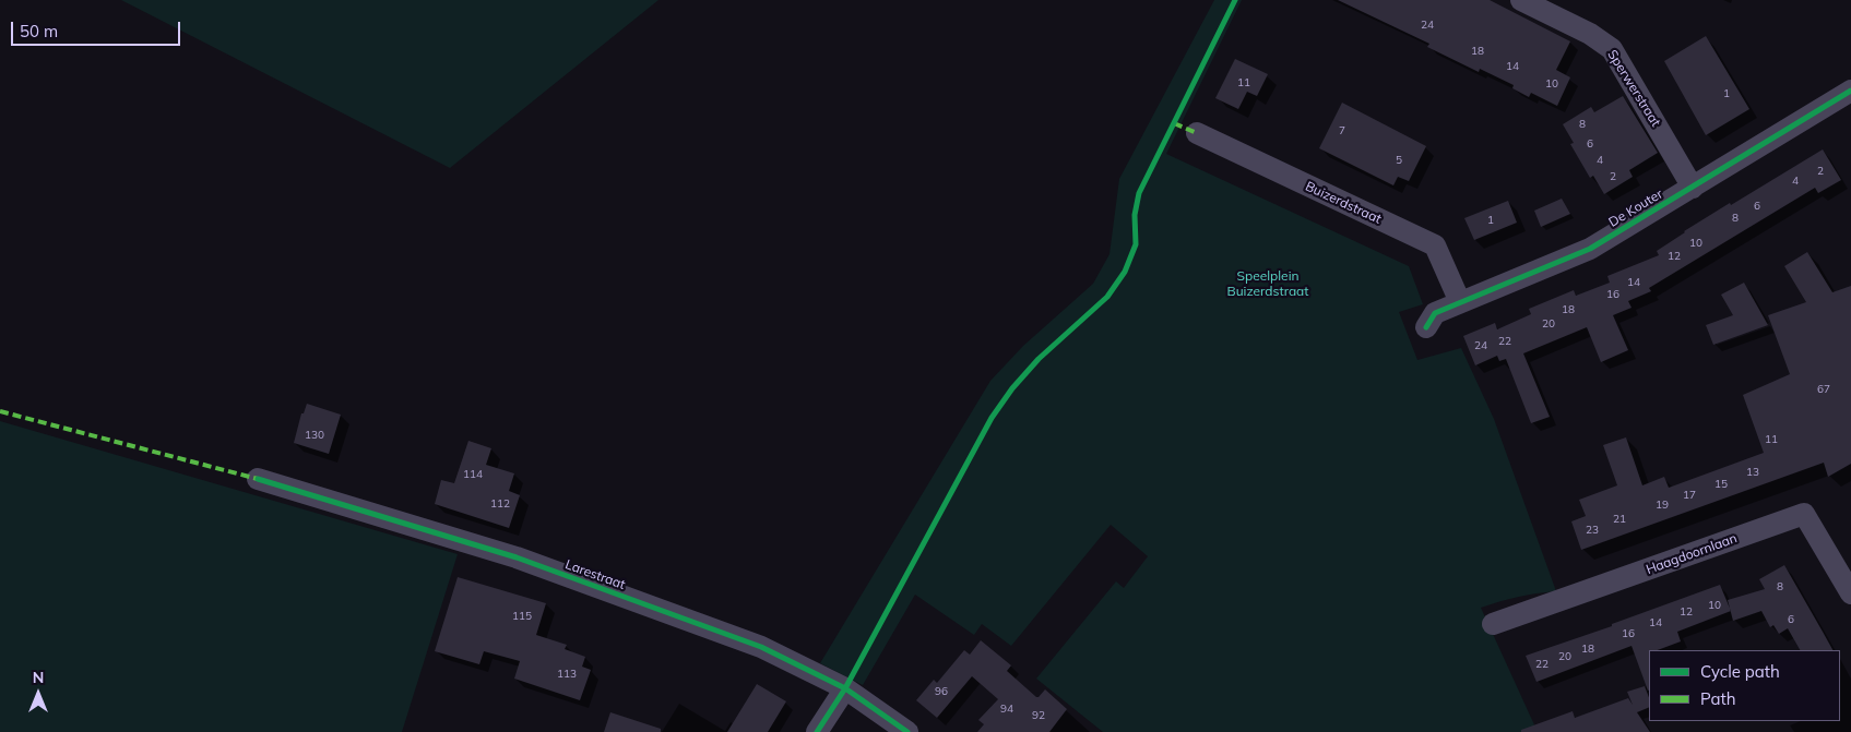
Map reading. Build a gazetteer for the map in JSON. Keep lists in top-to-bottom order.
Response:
{
  "streets": {
    "street": [
      "Sperwerstraat",
      "Buizerdstraat",
      "De Kouter",
      "Haagdoornlaan",
      "Larestraat"
    ]
  },
  "crossings": [
    ["Sperwerstraat", "De Kouter"],
    ["Buizerdstraat", "De Kouter"]
  ],
  "parks": ["Speelplein Buizerdstraat"],
  "house_numbers": [
    "24",
    "18",
    "14",
    "11",
    "10",
    "1",
    "8",
    "7",
    "6",
    "5",
    "4",
    "2",
    "2",
    "4",
    "6",
    "8",
    "1",
    "10",
    "12",
    "14",
    "16",
    "18",
    "20",
    "22",
    "24",
    "67",
    "130",
    "11",
    "13",
    "114",
    "15",
    "17",
    "112",
    "19",
    "21",
    "23",
    "8",
    "10",
    "12",
    "115",
    "6",
    "14",
    "16",
    "18",
    "20",
    "22",
    "113",
    "96",
    "94",
    "92"
  ],
  "legend": ["Cycle path", "Path"],
  "scale_bar": "50 m",
  "north": "top"
}
